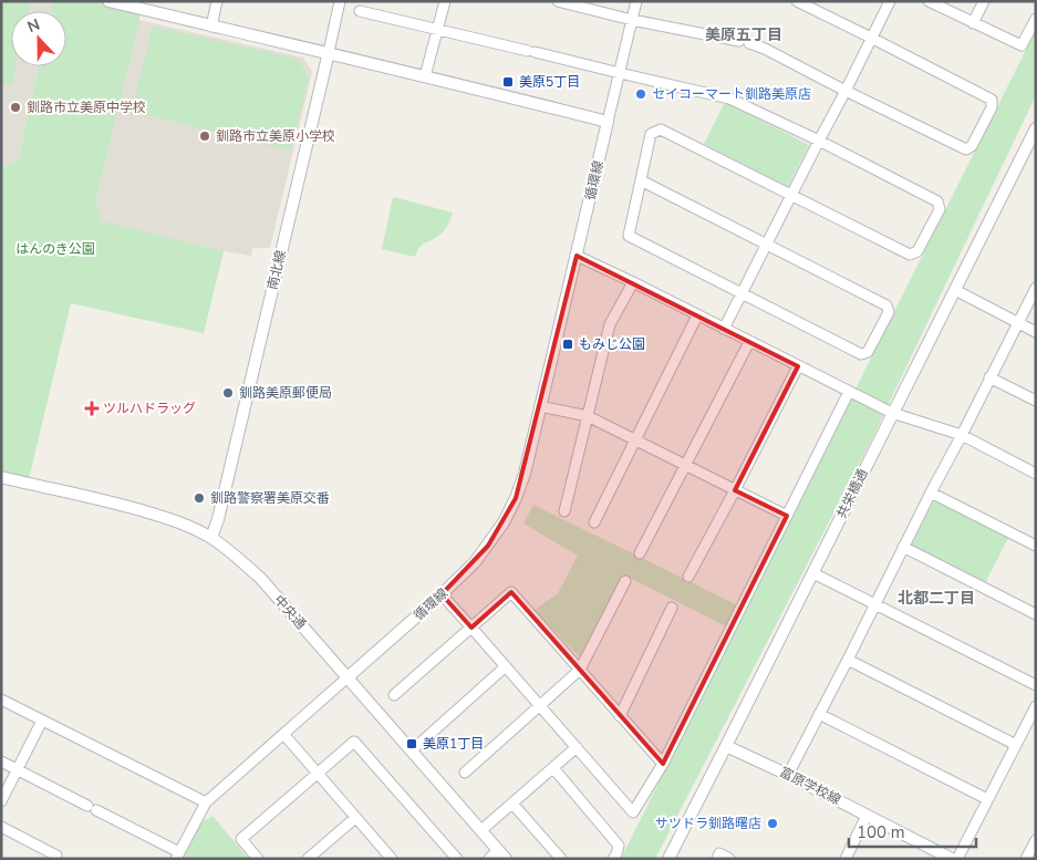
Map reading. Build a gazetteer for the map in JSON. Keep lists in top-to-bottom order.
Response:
{
  "streets": {
    "street": [
      "循環線",
      "南北線",
      "共栄橋通",
      "中央通",
      "富原学校線"
    ]
  },
  "crossings": [
    ["循環線", "中央通"],
    ["南北線", "中央通"],
    ["共栄橋通", "富原学校線"]
  ],
  "districts": ["美原五丁目", "北都二丁目"],
  "parks": ["はんのき公園"],
  "places": {
    "transit": ["美原5丁目", "もみじ公園", "美原1丁目"],
    "other": [
      "セイコーマート釧路美原店",
      "釧路市立美原中学校",
      "釧路市立美原小学校",
      "釧路美原郵便局",
      "釧路警察署美原交番",
      "サツドラ釧路曙店"
    ],
    "health": ["ツルハドラッグ"]
  },
  "scale_bar": "100 m",
  "north": "top"
}
